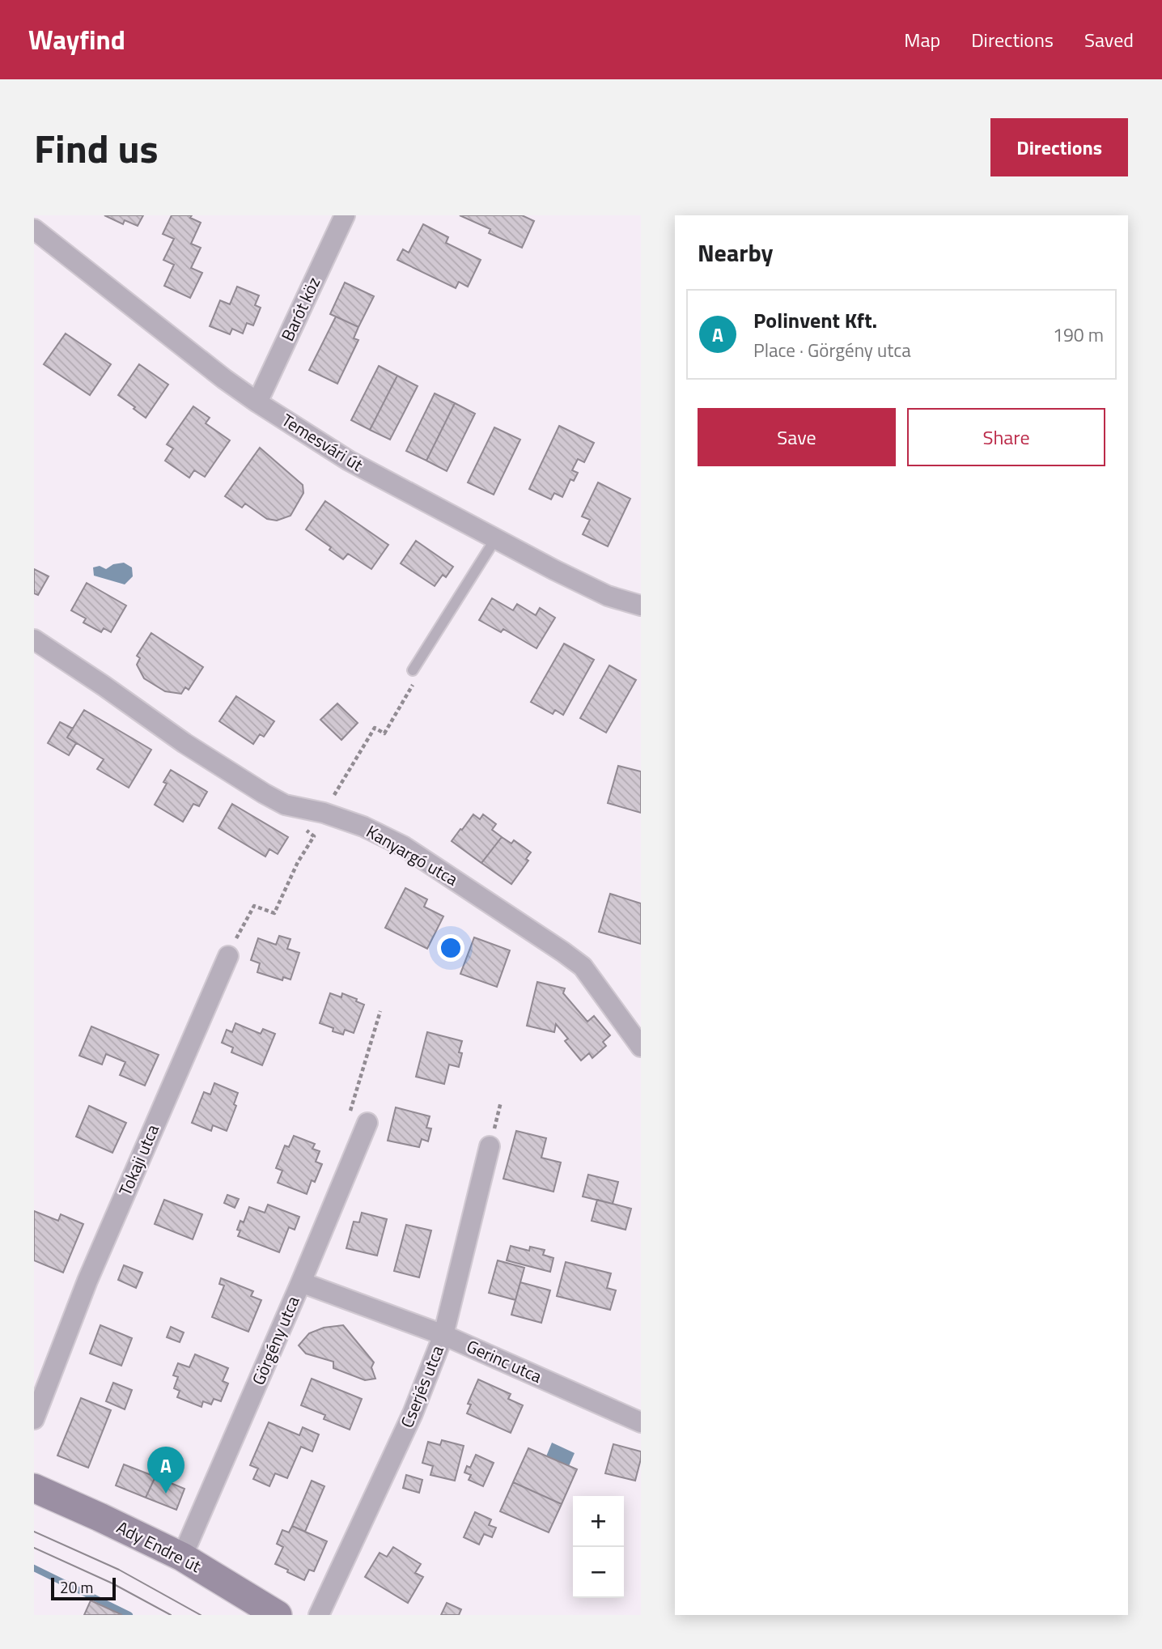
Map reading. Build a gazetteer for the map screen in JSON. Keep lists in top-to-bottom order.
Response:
{
  "streets": {
    "street": [
      "Barót köz",
      "Temesvári út",
      "Kanyargó utca",
      "Tokaji utca",
      "Görgény utca",
      "Gerinc utca",
      "Cserjés utca",
      "Ady Endre út"
    ]
  },
  "crossings": [
    ["Barót köz", "Temesvári út"],
    ["Görgény utca", "Gerinc utca"],
    ["Görgény utca", "Ady Endre út"],
    ["Gerinc utca", "Cserjés utca"]
  ],
  "scale_bar": "20 m",
  "page": {
    "header": "Wayfind",
    "nav": ["Map", "Directions", "Saved"],
    "title": "Find us",
    "buttons": [
      "Directions",
      ["Save", "Share"]
    ],
    "heading": "Nearby",
    "list": [
      {
        "mark": "A",
        "name": "Polinvent Kft.",
        "note": "Place · Görgény utca",
        "value": "190 m"
      }
    ],
    "pins": "A",
    "map_buttons": ["+", "−"],
    "scale": "20 m"
  }
}
